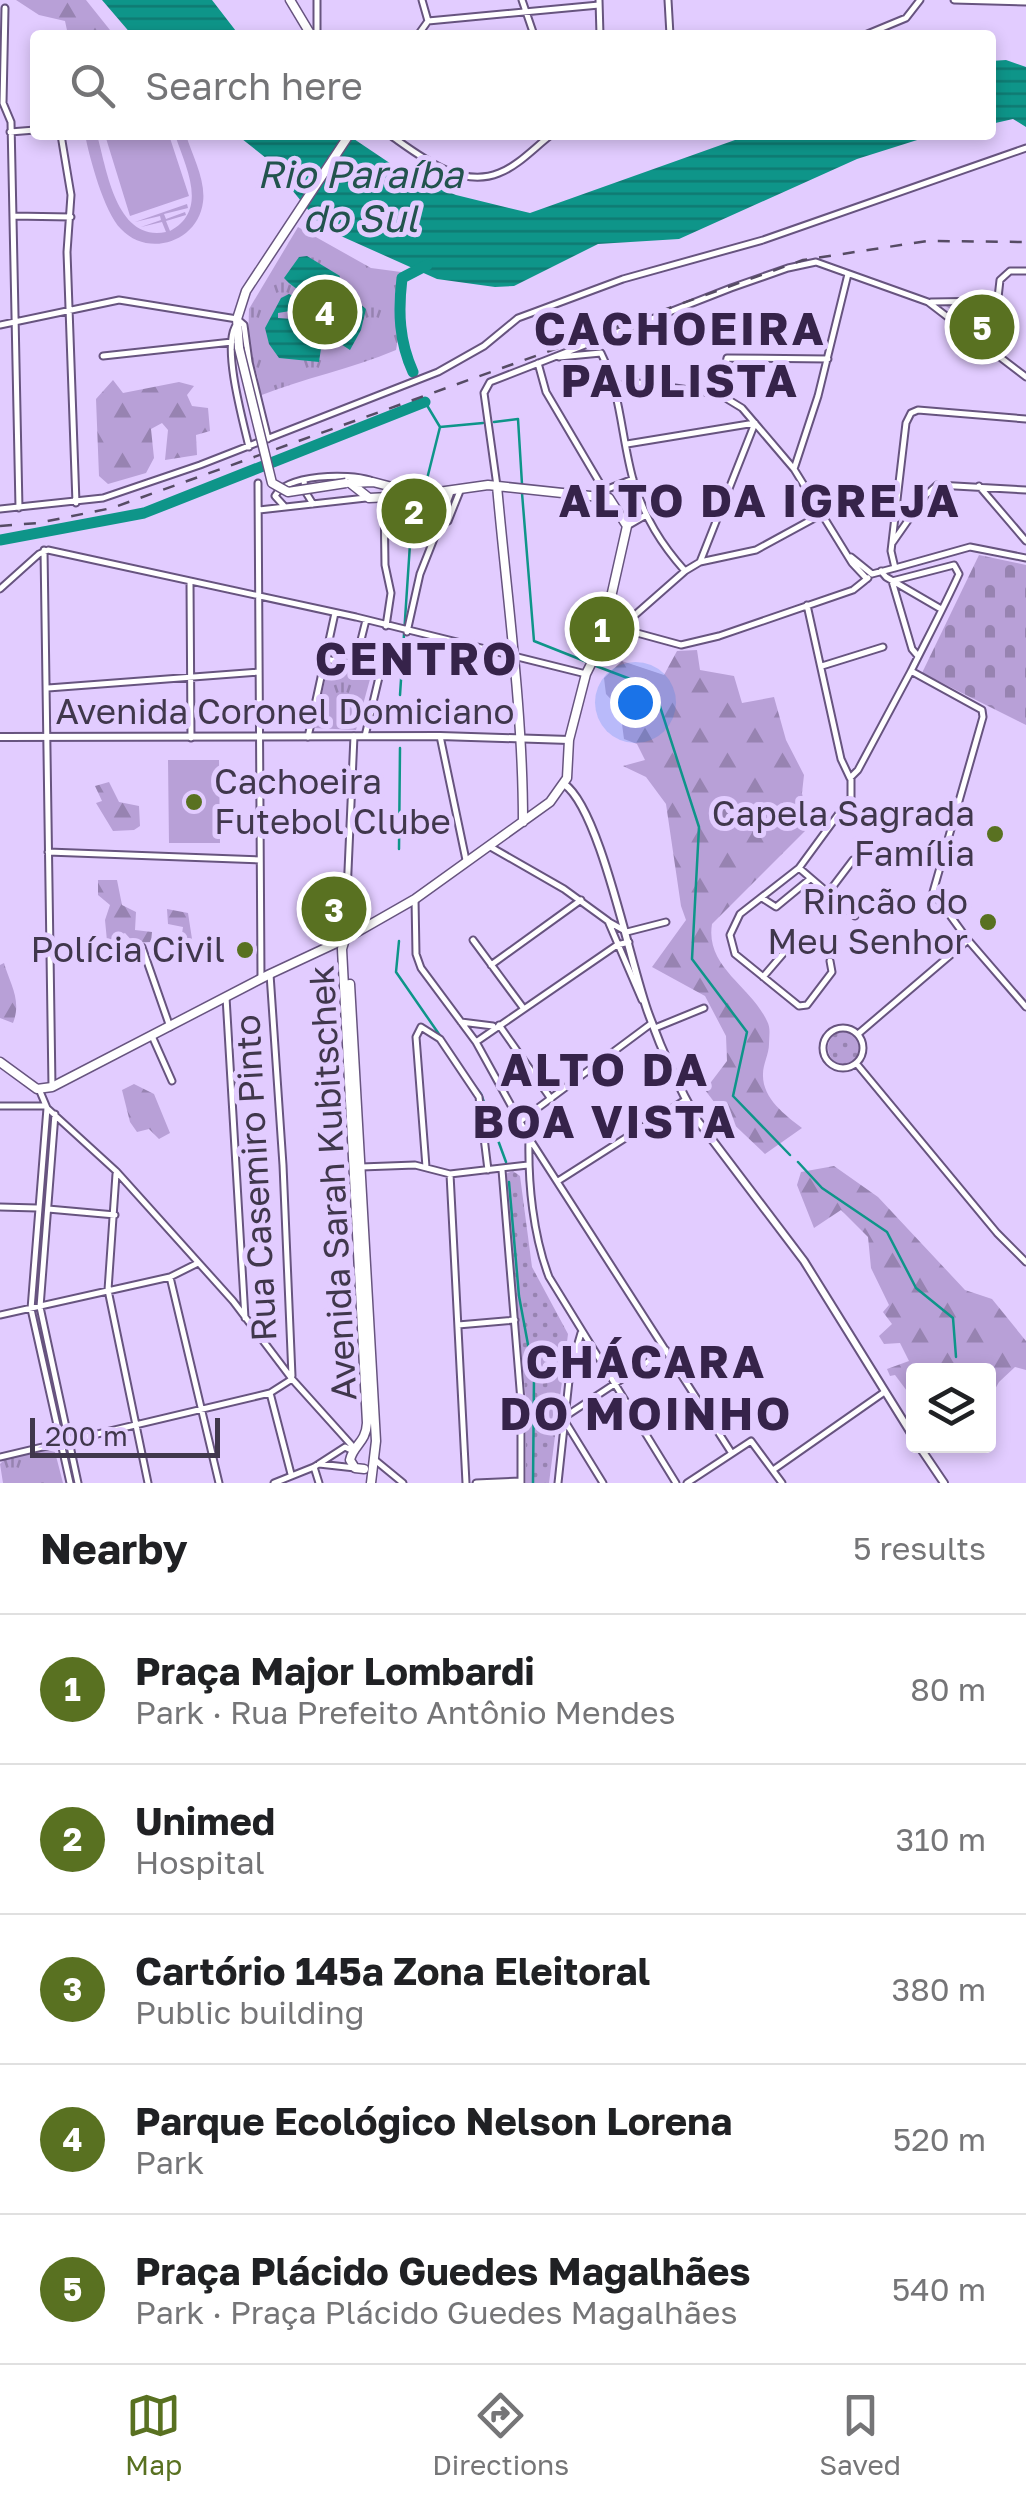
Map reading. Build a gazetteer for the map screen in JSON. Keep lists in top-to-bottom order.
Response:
{
  "streets": {
    "main road": ["Avenida Sarah Kubitschek"],
    "street": ["Avenida Coronel Domiciano", "Rua Casemiro Pinto"]
  },
  "crossings": [
    ["Avenida Coronel Domiciano", "Rua Casemiro Pinto"]
  ],
  "districts": [
    "CACHOEIRA PAULISTA",
    "ALTO DA IGREJA",
    "CENTRO",
    "ALTO DA BOA VISTA",
    "CHÁCARA DO MOINHO"
  ],
  "water": ["Rio Paraíba do Sul"],
  "places": [
    "Cachoeira Futebol Clube",
    "Capela Sagrada Família",
    "Rincão do Meu Senhor",
    "Polícia Civil"
  ],
  "scale_bar": "200 m",
  "page": {
    "search": "Search here",
    "pins": [
      "4",
      "5",
      "2",
      "1",
      "3"
    ],
    "scale": "200 m",
    "heading": ["Nearby", "5 results"],
    "list": [
      {
        "mark": "1",
        "name": "Praça Major Lombardi",
        "note": "Park · Rua Prefeito Antônio Mendes",
        "value": "80 m"
      },
      {
        "mark": "2",
        "name": "Unimed",
        "note": "Hospital",
        "value": "310 m"
      },
      {
        "mark": "3",
        "name": "Cartório 145ª Zona Eleitoral",
        "note": "Public building",
        "value": "380 m"
      },
      {
        "mark": "4",
        "name": "Parque Ecológico Nelson Lorena",
        "note": "Park",
        "value": "520 m"
      },
      {
        "mark": "5",
        "name": "Praça Plácido Guedes Magalhães",
        "note": "Park · Praça Plácido Guedes Magalhães",
        "value": "540 m"
      }
    ],
    "nav": ["Map", "Directions", "Saved"]
  }
}
